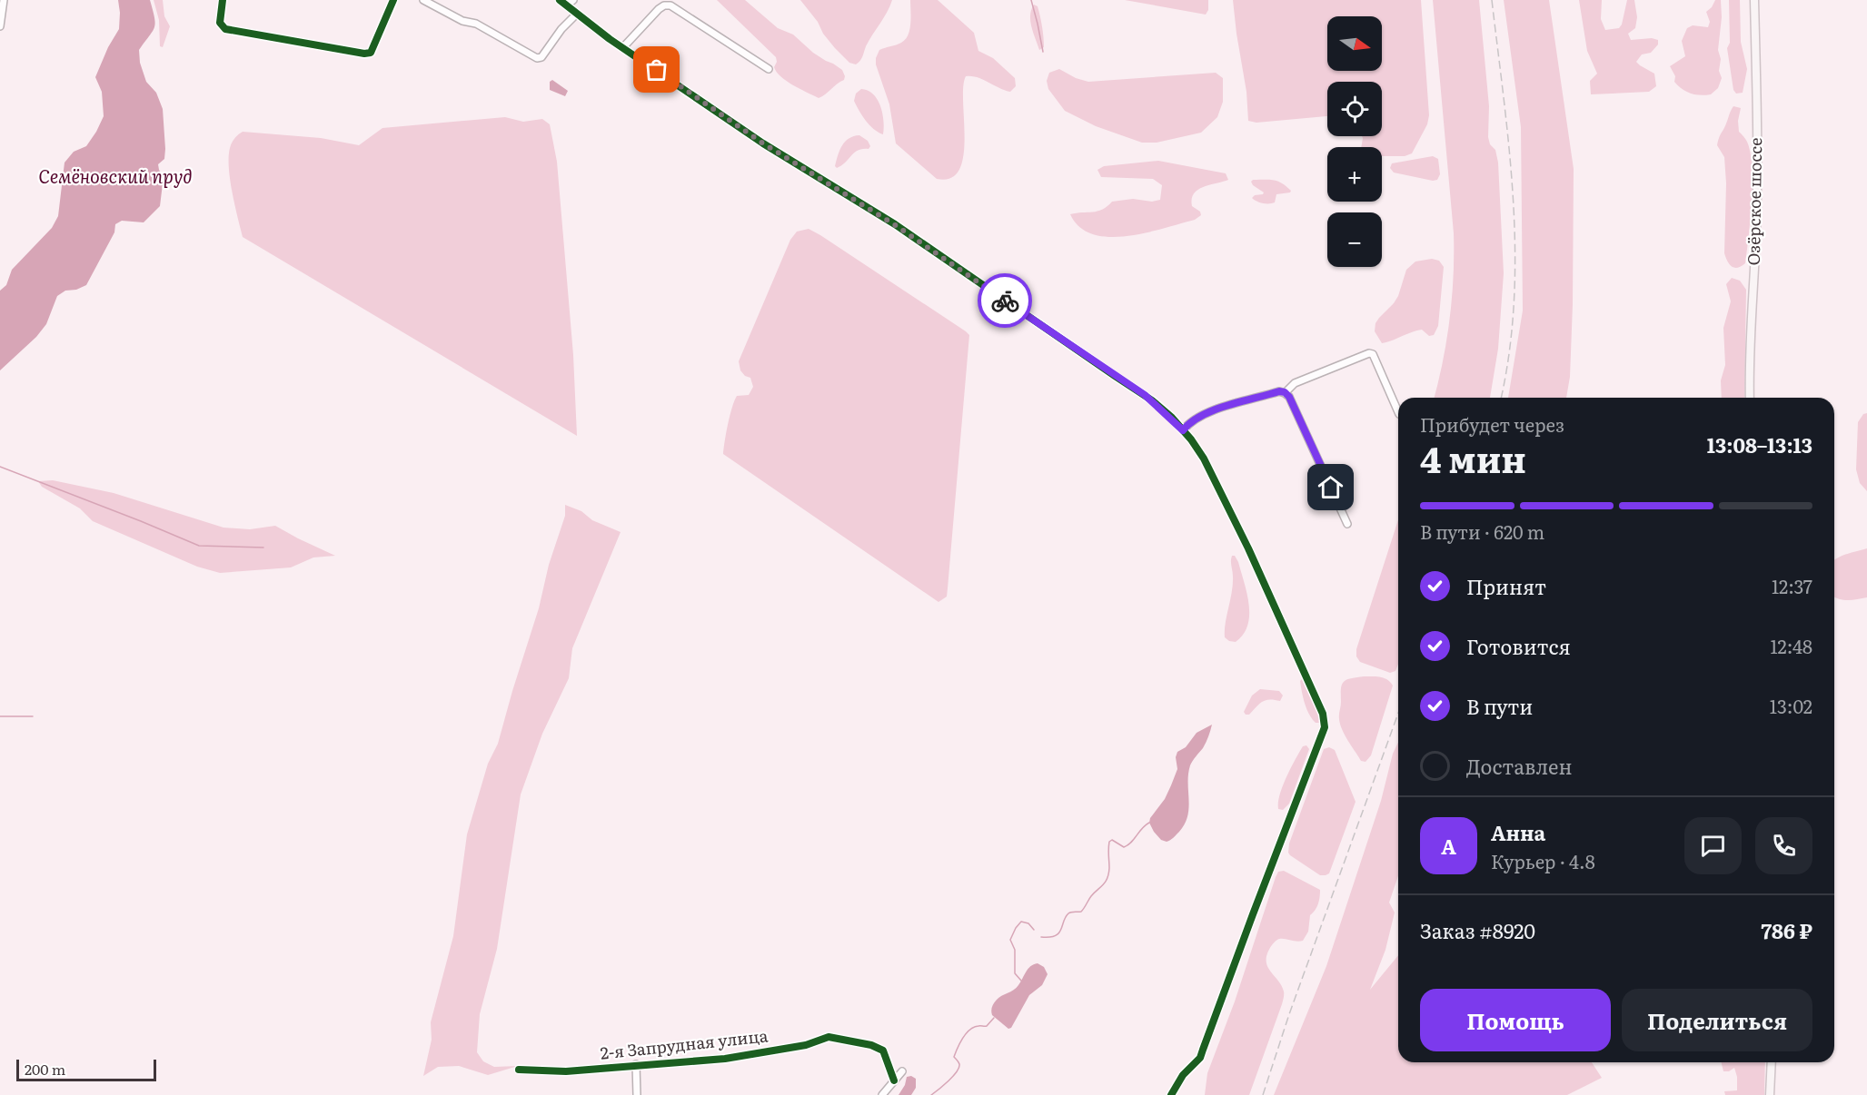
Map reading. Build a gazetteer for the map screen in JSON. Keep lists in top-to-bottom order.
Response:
{
  "streets": {
    "main road": ["Озёрское шоссе"],
    "street": ["2-я Запрудная улица"]
  },
  "water": ["Семёновский пруд"],
  "scale_bar": "200 m",
  "north": "right",
  "page": {
    "map_buttons": ["+", "−"],
    "heading": ["4 мин", "Прибудет через", "13:08–13:13"],
    "panel": [
      "Анна",
      "Курьер · 4.8",
      "Заказ #8920",
      "786 ₽"
    ],
    "bar": "В пути · 620 m",
    "list": [
      ["Принят", "12:37"],
      ["Готовится", "12:48"],
      ["В пути", "13:02"],
      "Доставлен"
    ],
    "round": "А",
    "buttons": ["Помощь", "Поделиться"],
    "scale": "200 m"
  }
}
